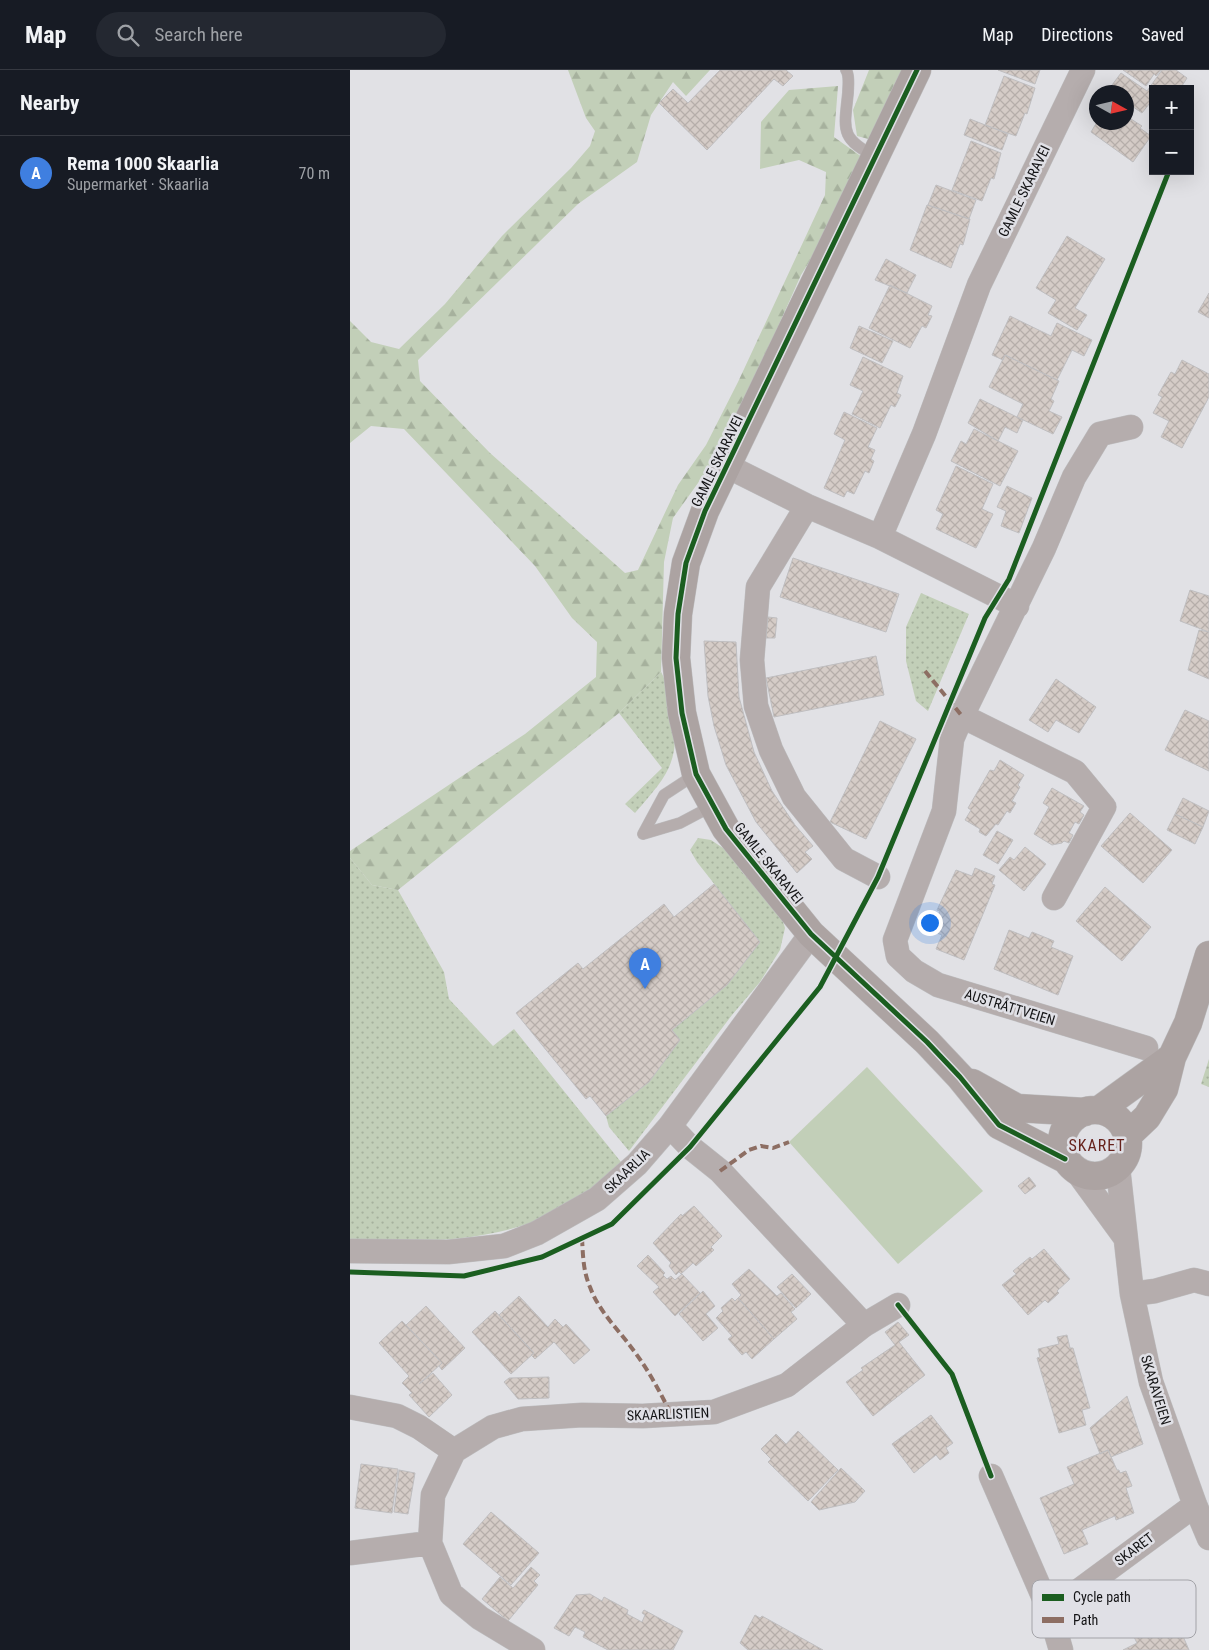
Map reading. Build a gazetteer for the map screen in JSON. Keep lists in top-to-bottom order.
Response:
{
  "streets": {
    "street": [
      "GAMLE SKARAVEI",
      "AUSTRÅTTVEIEN",
      "SKAARLIA",
      "SKARAVEIEN",
      "SKAARLISTIEN",
      "SKARET"
    ]
  },
  "crossings": [
    ["GAMLE SKARAVEI", "SKAARLIA"],
    ["GAMLE SKARAVEI", "SKARAVEIEN"],
    ["SKARAVEIEN", "SKARET"]
  ],
  "districts": ["SKARET"],
  "legend": ["Cycle path", "Path"],
  "north": "right",
  "page": {
    "header": "Map",
    "search": "Search here",
    "nav": ["Map", "Directions", "Saved"],
    "heading": "Nearby",
    "map_buttons": ["+", "−"],
    "list": [
      {
        "mark": "A",
        "name": "Rema 1000 Skaarlia",
        "note": "Supermarket · Skaarlia",
        "value": "70 m"
      }
    ],
    "pins": "A"
  }
}
